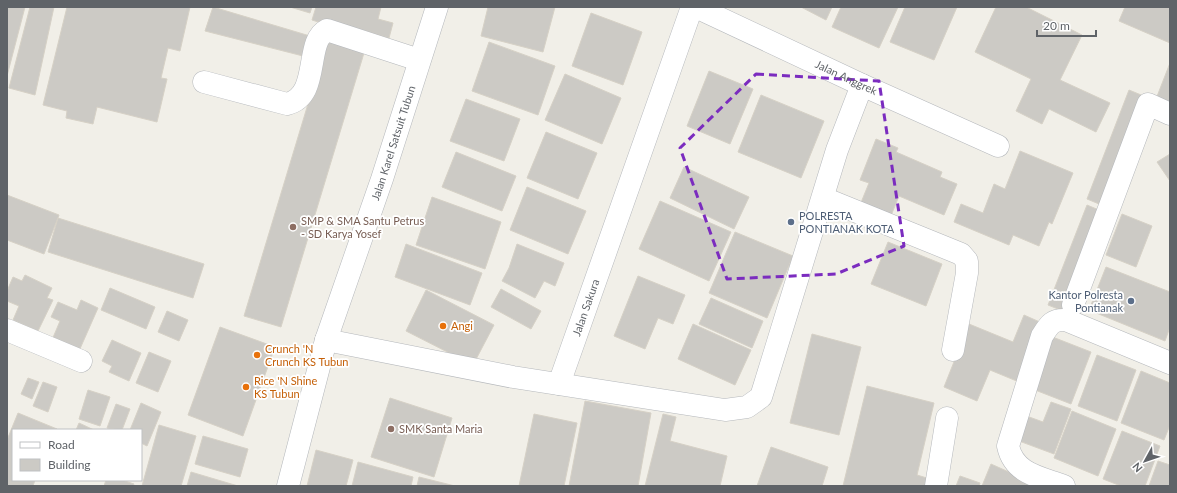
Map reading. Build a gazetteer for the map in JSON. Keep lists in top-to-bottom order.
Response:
{
  "streets": {
    "street": ["Jalan Anggrek", "Jalan Karel Satsuit Tubun", "Jalan Sakura"]
  },
  "places": [
    "POLRESTA PONTIANAK KOTA",
    "SMP & SMA Santu Petrus - SD Karya Yosef",
    "Kantor Polresta Pontianak",
    "Angi",
    "Crunch 'N Crunch KS Tubun",
    "Rice 'N Shine KS Tubun",
    "SMK Santa Maria"
  ],
  "legend": ["Road", "Building"],
  "scale_bar": "20 m",
  "north": "bottom left"
}
